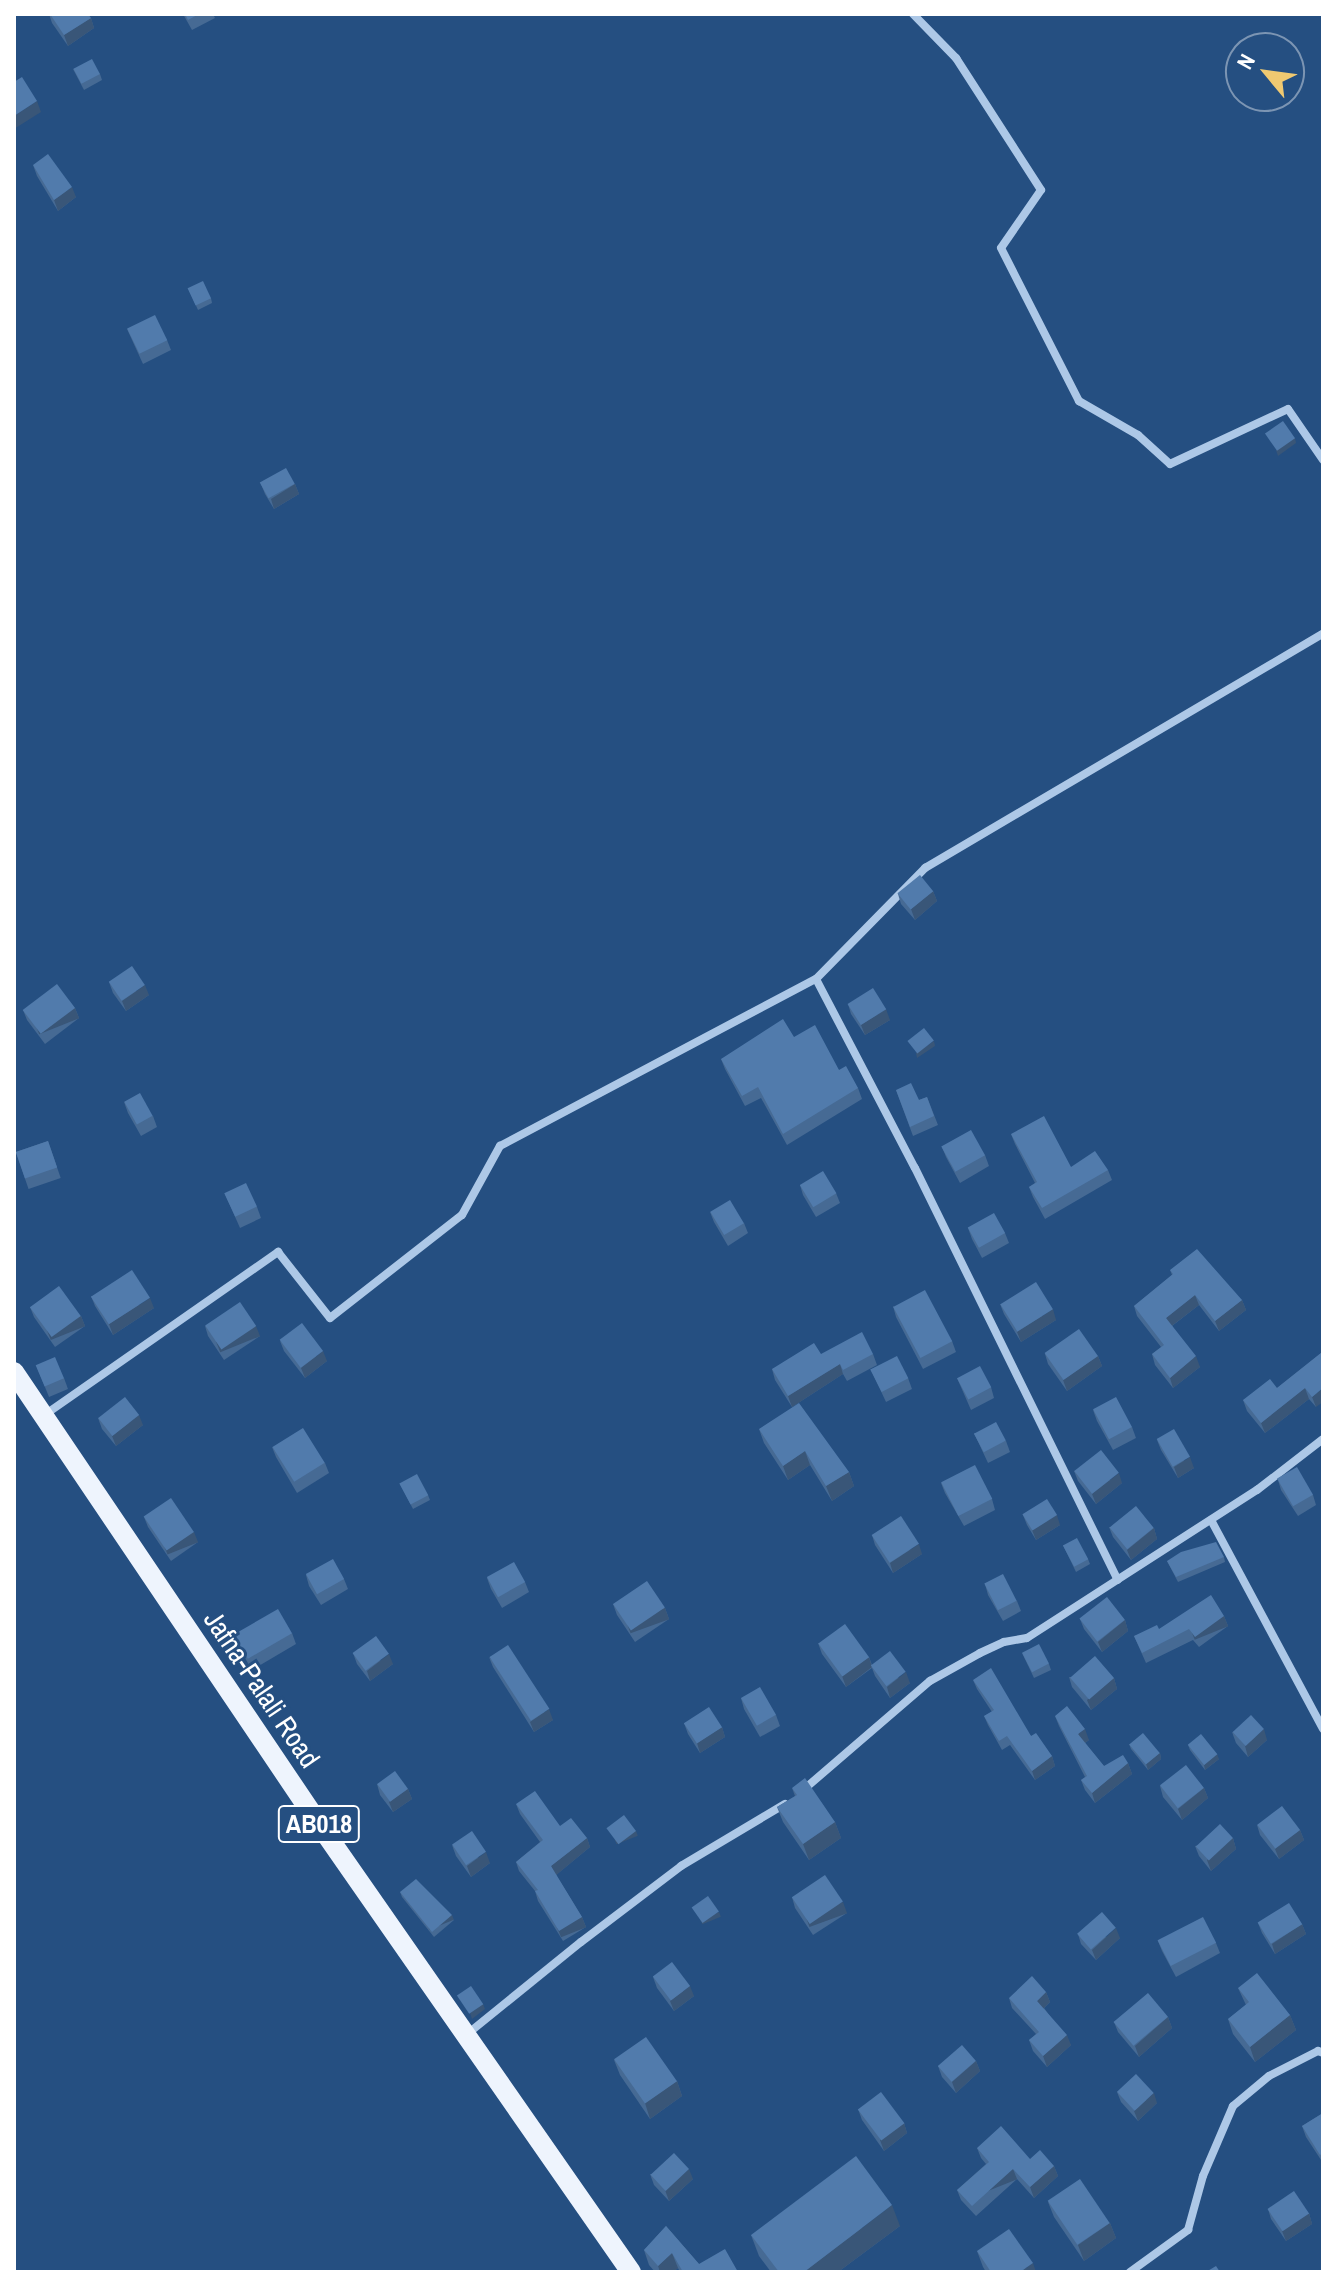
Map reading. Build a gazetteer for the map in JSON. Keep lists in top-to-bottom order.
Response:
{
  "streets": {
    "main road": ["Jafna-Palali Road", "AB018"]
  },
  "north": "top left"
}
